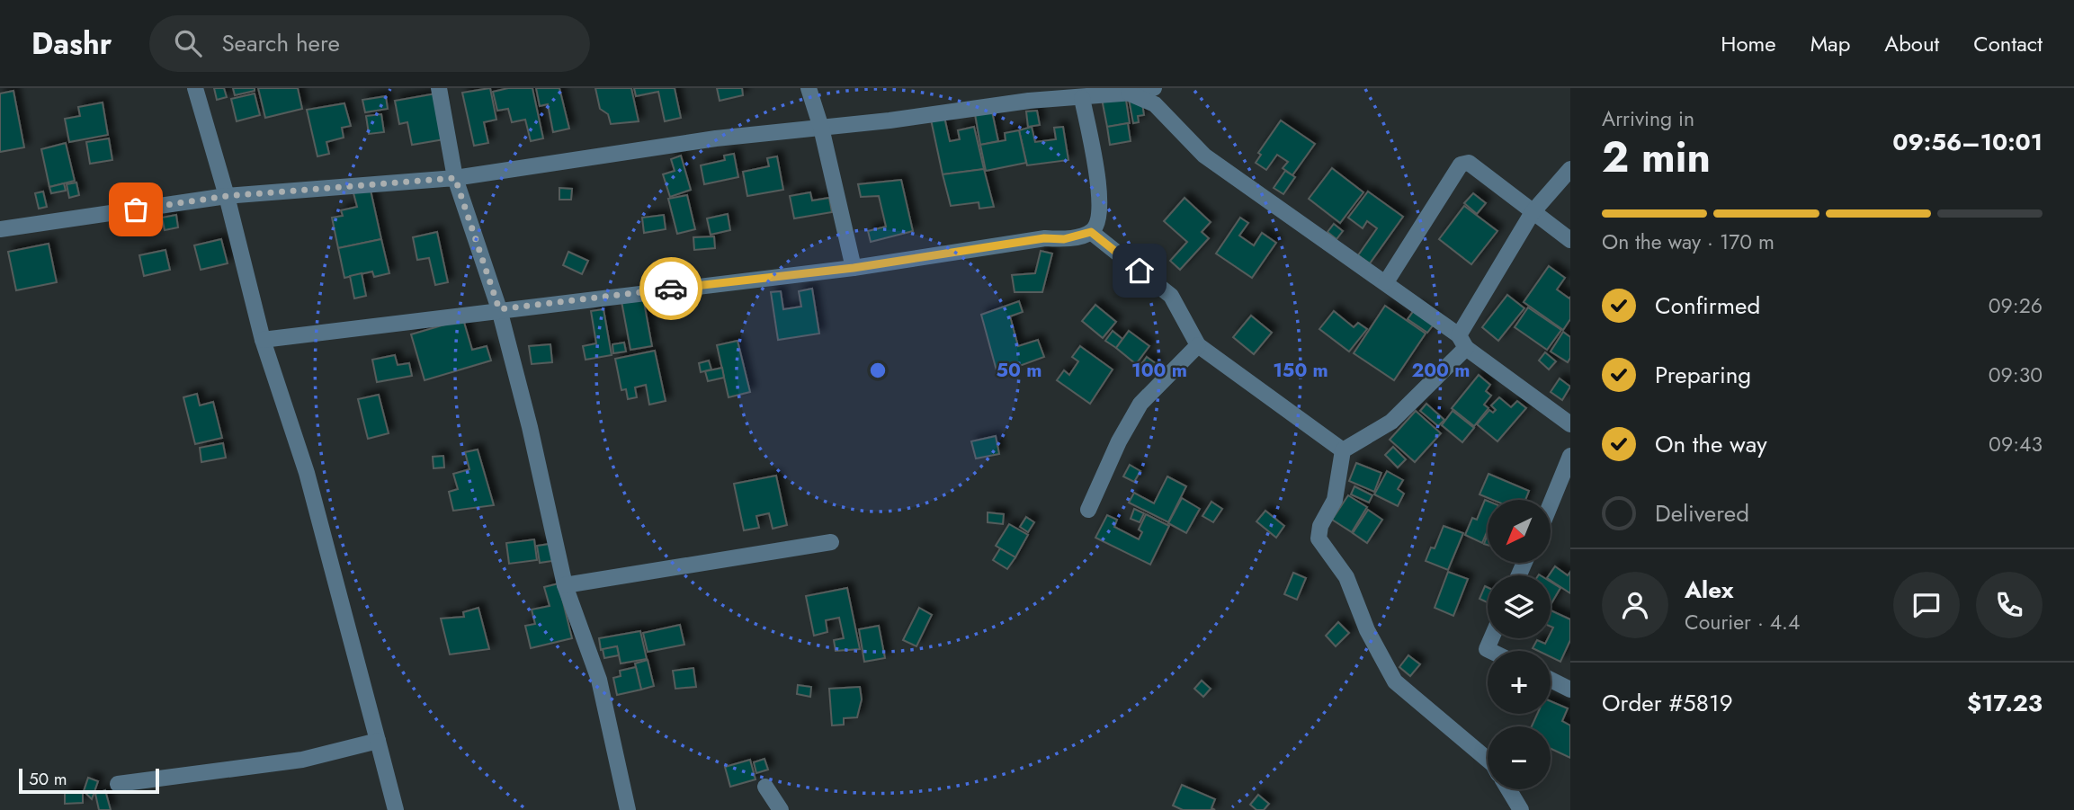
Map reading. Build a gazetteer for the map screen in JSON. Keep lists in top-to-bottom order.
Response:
{
  "scale_bar": "50 m",
  "north": "bottom left",
  "page": {
    "header": "Dashr",
    "search": "Search here",
    "nav": [
      "Home",
      "Map",
      "About",
      "Contact"
    ],
    "heading": ["2 min", "Arriving in", "09:56–10:01"],
    "panel": [
      "Alex",
      "Courier · 4.4",
      "Order #5819",
      "$17.23"
    ],
    "bar": "On the way · 170 m",
    "list": [
      ["Confirmed", "09:26"],
      ["Preparing", "09:30"],
      ["On the way", "09:43"],
      "Delivered"
    ],
    "map_buttons": ["+", "−"],
    "scale": "50 m"
  },
  "rings": [
    "50 m",
    "100 m",
    "150 m",
    "200 m"
  ]
}
